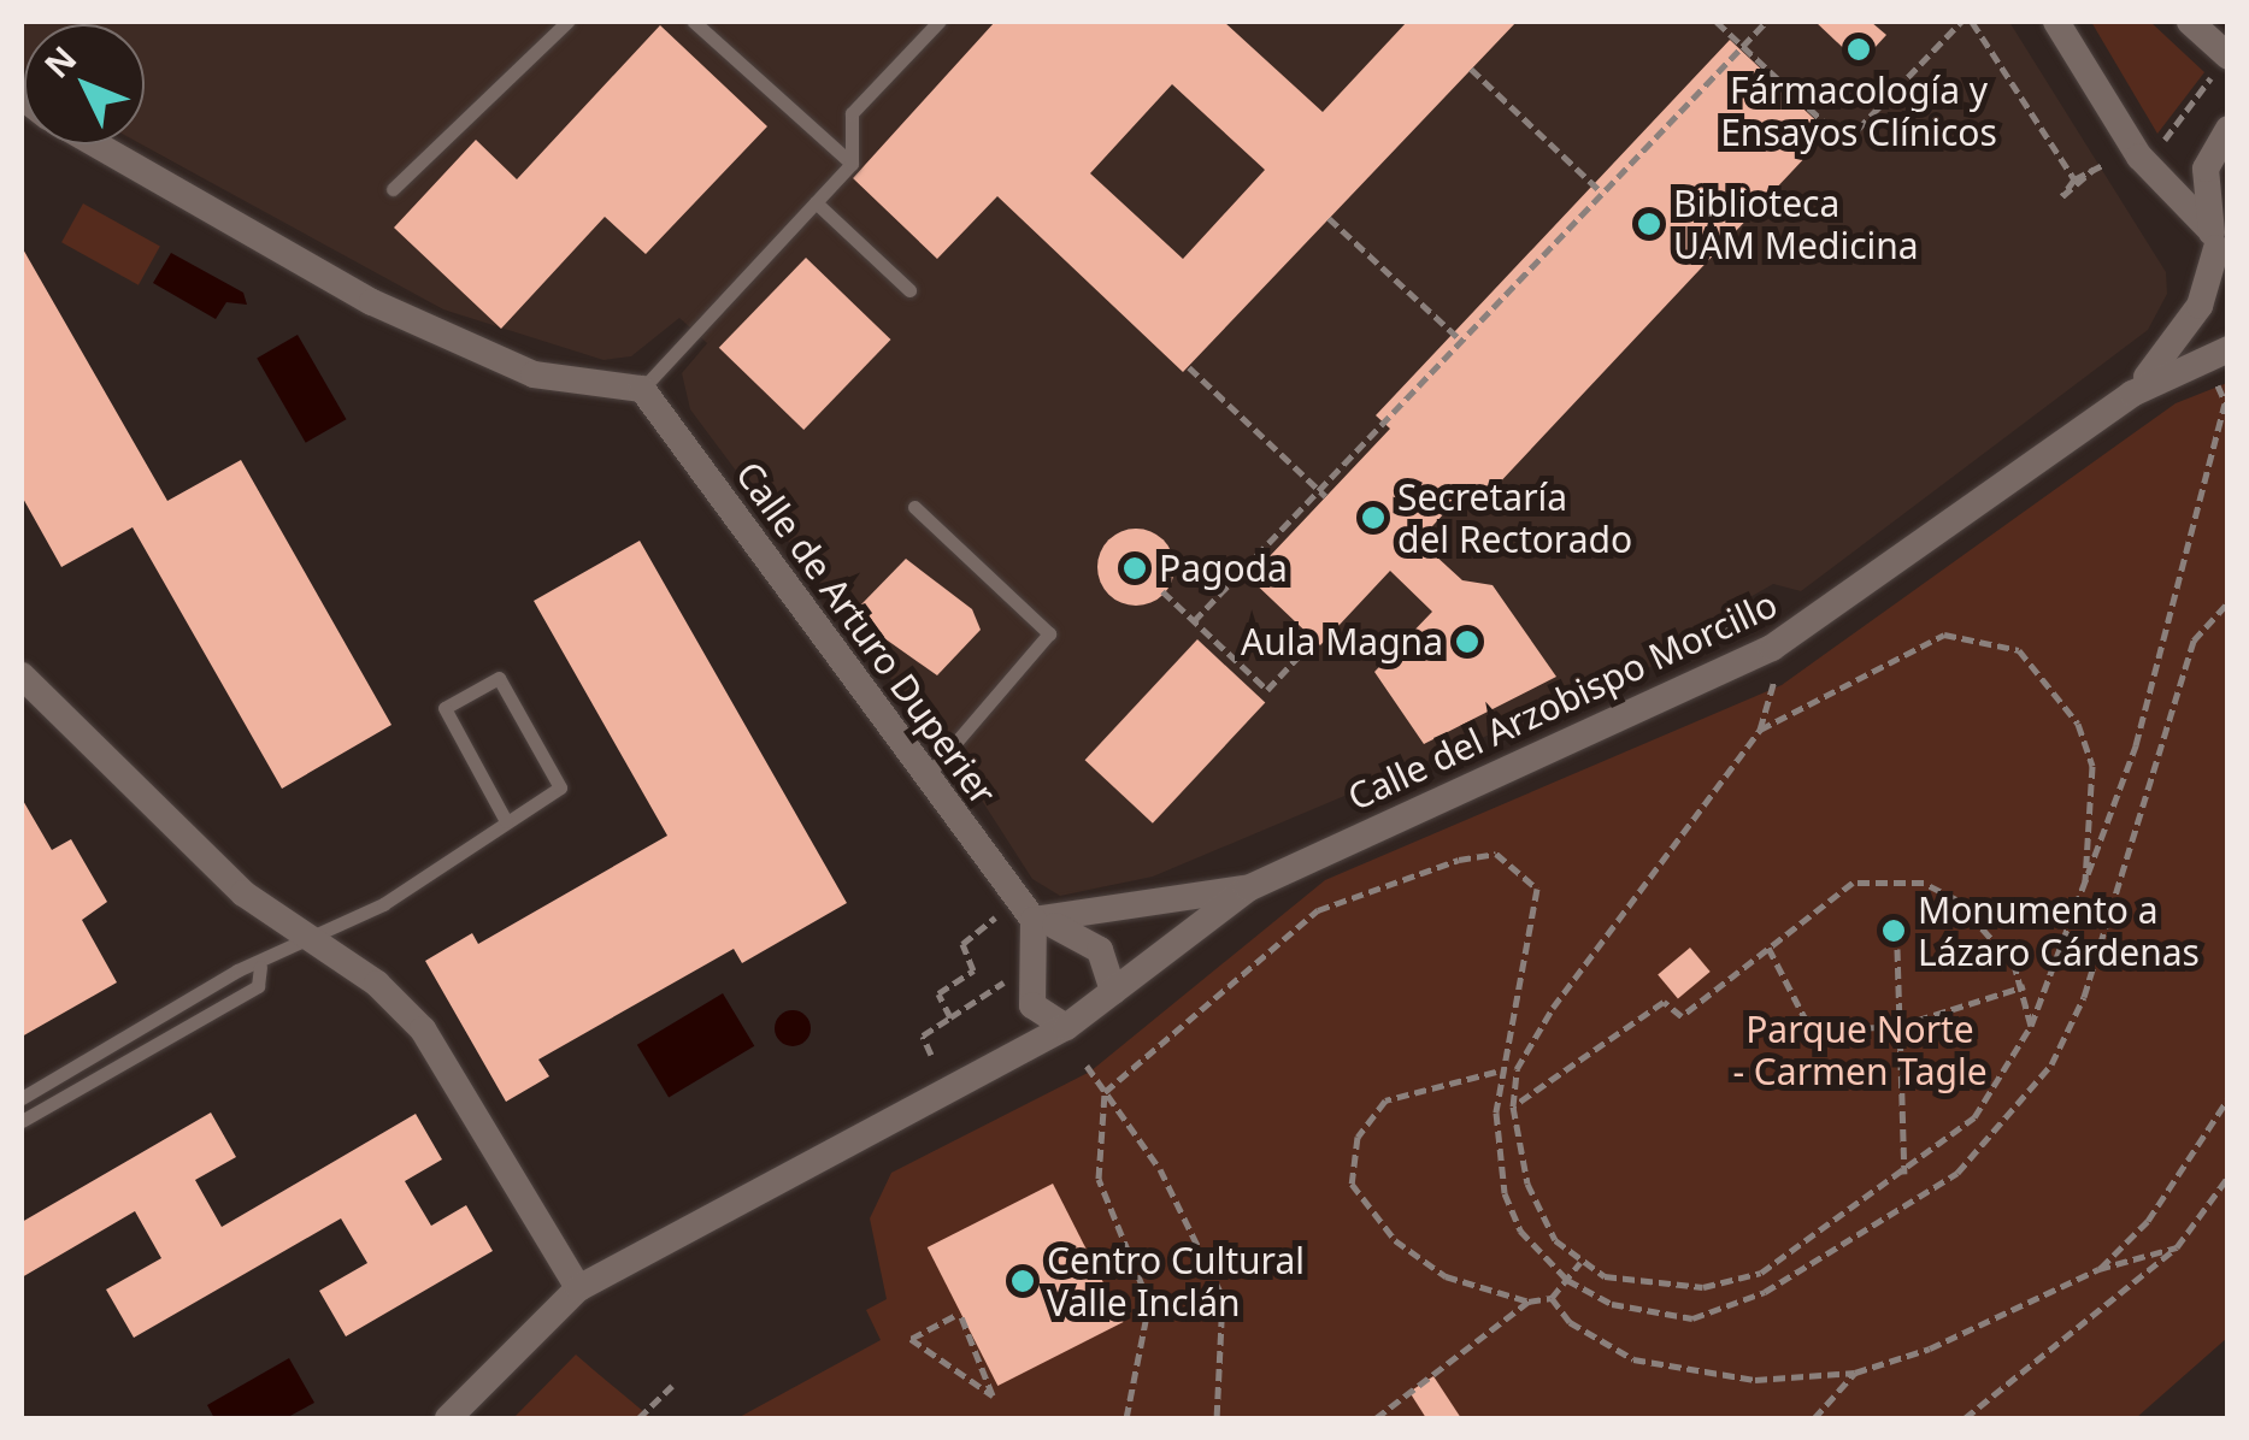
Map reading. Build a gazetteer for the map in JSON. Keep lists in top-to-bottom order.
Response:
{
  "streets": {
    "street": ["Calle de Arturo Duperier", "Calle del Arzobispo Morcillo"]
  },
  "crossings": [
    ["Calle de Arturo Duperier", "Calle del Arzobispo Morcillo"]
  ],
  "parks": ["Parque Norte - Carmen Tagle"],
  "places": [
    "Fármacología y Ensayos Clínicos",
    "Biblioteca UAM Medicina",
    "Secretaría del Rectorado",
    "Pagoda",
    "Aula Magna",
    "Monumento a Lázaro Cárdenas",
    "Centro Cultural Valle Inclán"
  ],
  "north": "top left"
}
